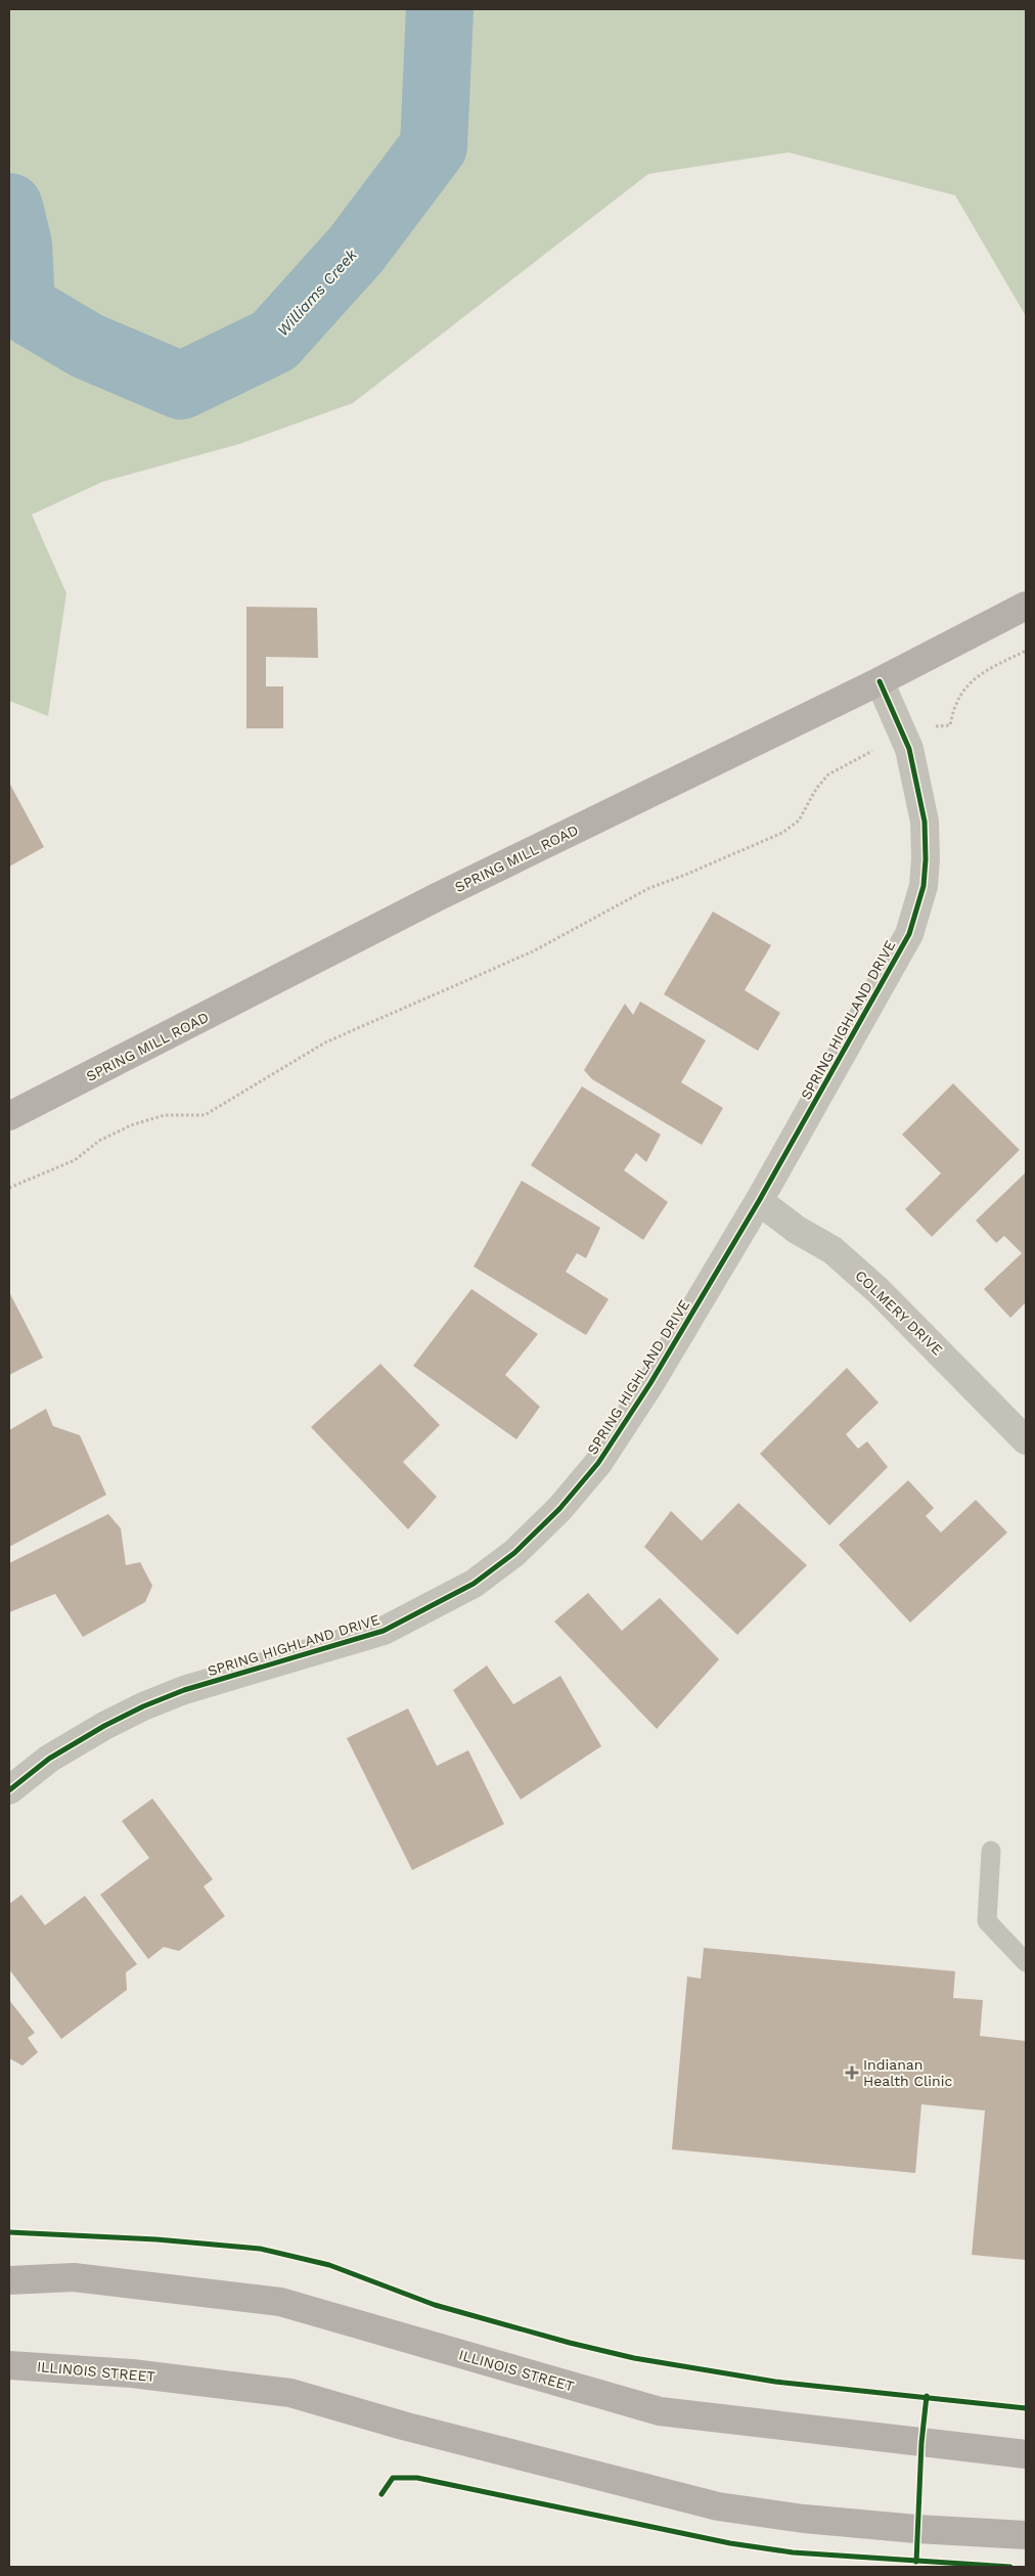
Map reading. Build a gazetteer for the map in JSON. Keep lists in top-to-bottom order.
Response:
{
  "streets": {
    "street": [
      "SPRING MILL ROAD",
      "SPRING HIGHLAND DRIVE",
      "COLMERY DRIVE",
      "ILLINOIS STREET"
    ]
  },
  "crossings": [
    ["SPRING MILL ROAD", "SPRING HIGHLAND DRIVE"],
    ["SPRING HIGHLAND DRIVE", "COLMERY DRIVE"]
  ],
  "water": ["Williams Creek"],
  "places": {
    "health": ["Indianan Health Clinic"]
  }
}
